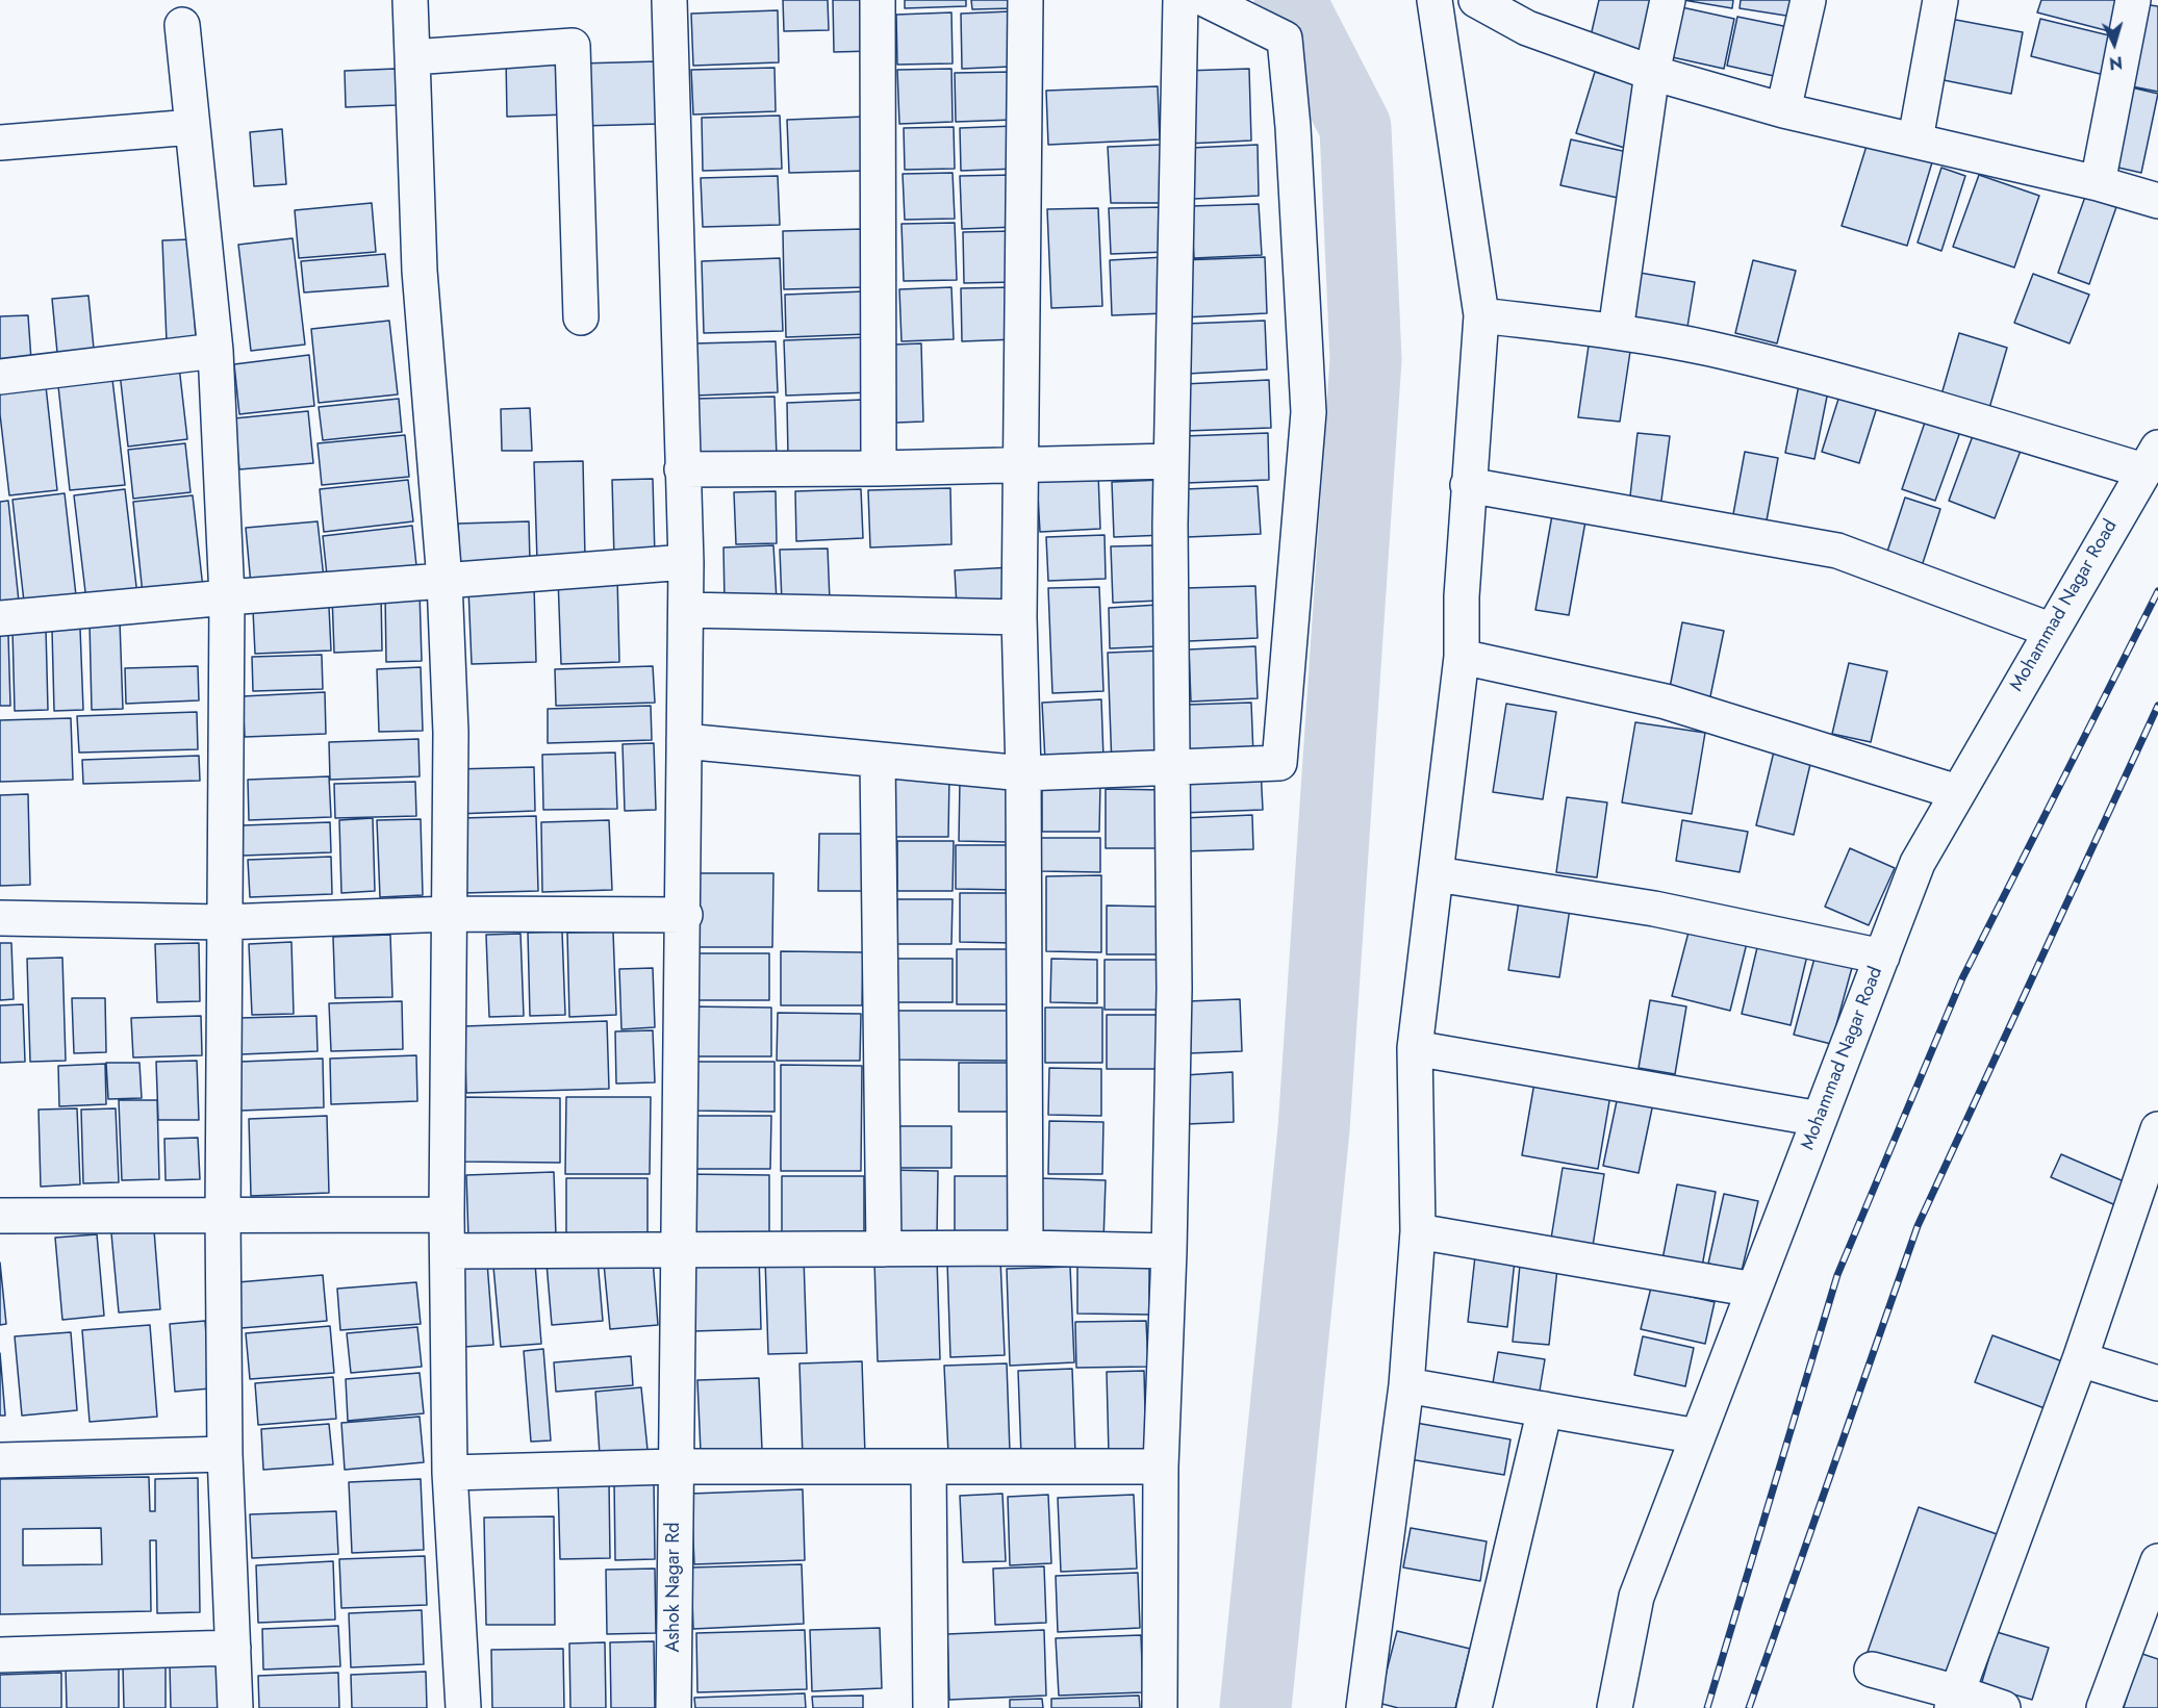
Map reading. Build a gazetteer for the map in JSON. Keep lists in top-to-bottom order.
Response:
{
  "streets": {
    "street": ["Mohammad Nagar Road", "Ashok Nagar Rd"]
  },
  "north": "bottom"
}
